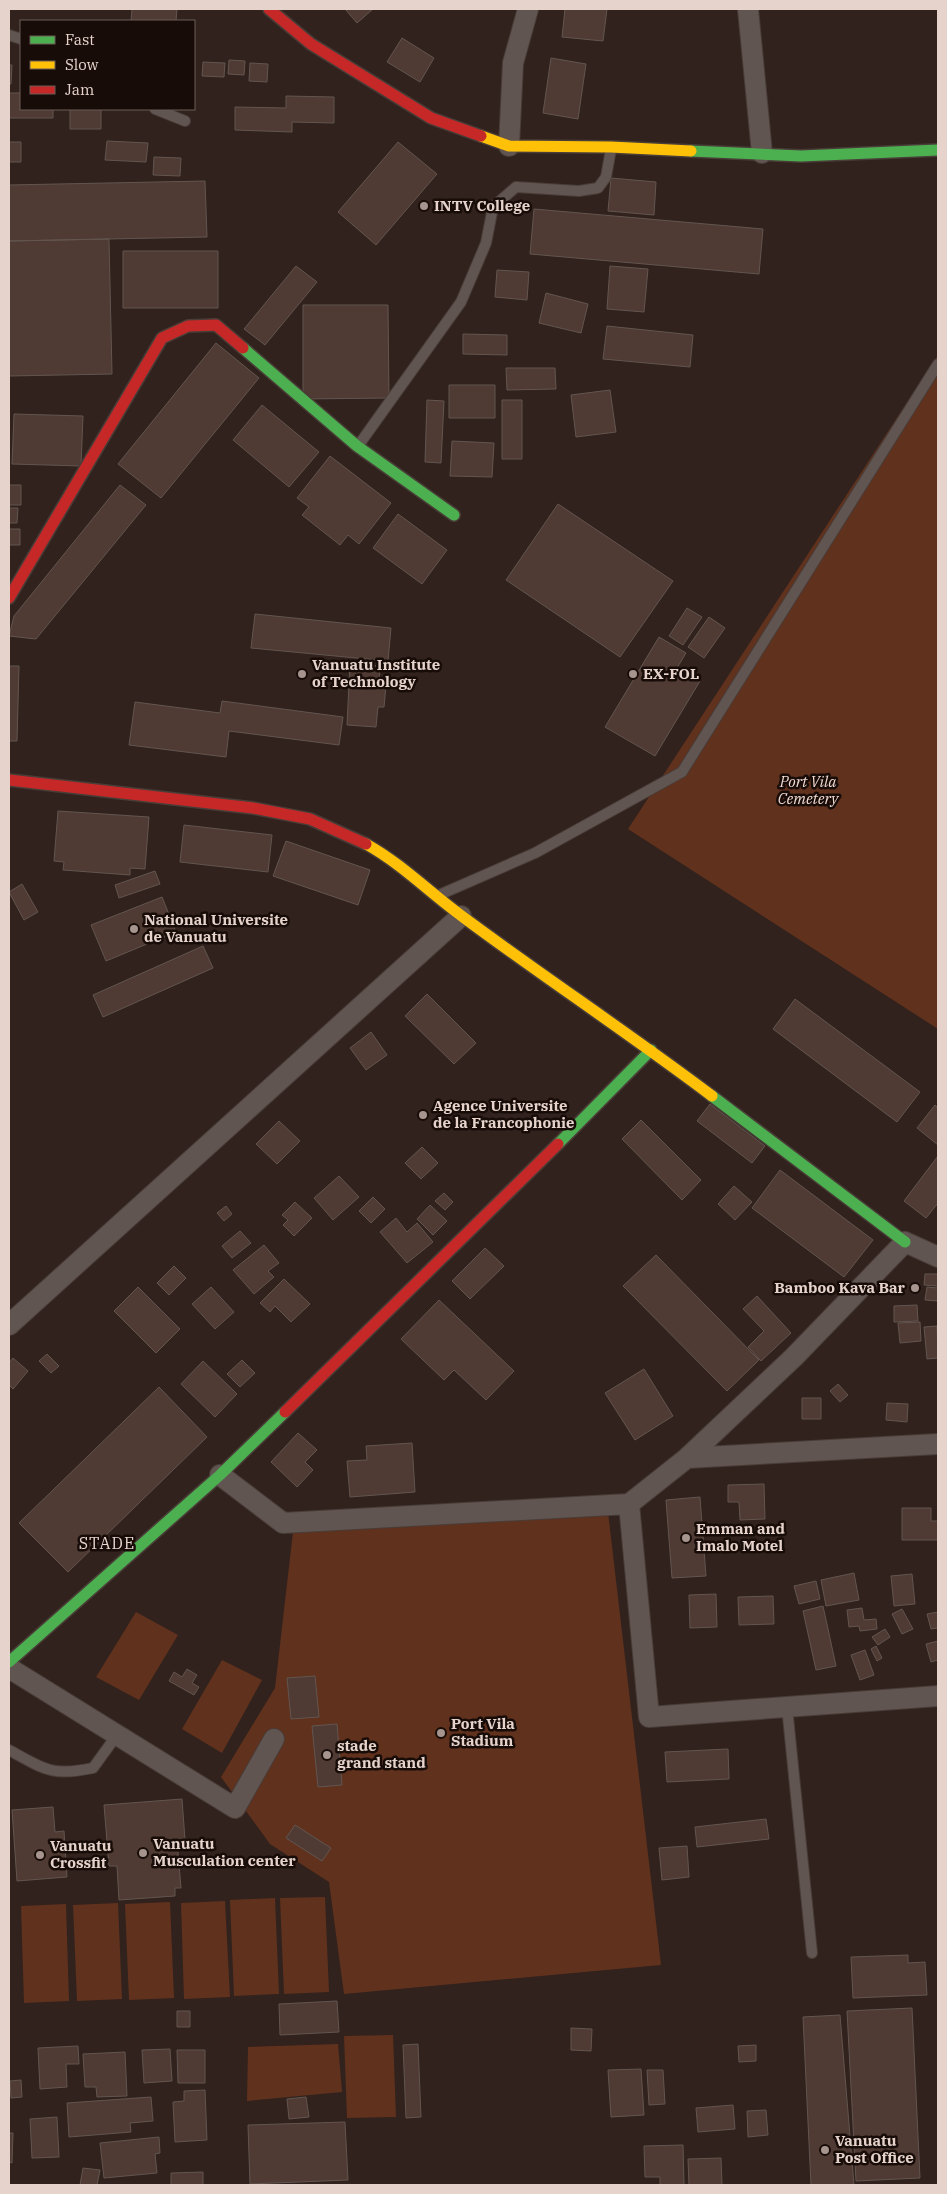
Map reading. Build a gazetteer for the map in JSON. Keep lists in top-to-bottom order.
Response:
{
  "districts": ["STADE"],
  "parks": ["Port Vila Cemetery"],
  "places": [
    "INTV College",
    "Vanuatu Institute of Technology",
    "EX-FOL",
    "National Universite de Vanuatu",
    "Agence Universite de la Francophonie",
    "Bamboo Kava Bar",
    "Emman and Imalo Motel",
    "Port Vila Stadium",
    "stade grand stand",
    "Vanuatu Musculation center",
    "Vanuatu Crossfit",
    "Vanuatu Post Office"
  ],
  "legend": ["Fast", "Slow", "Jam"]
}
